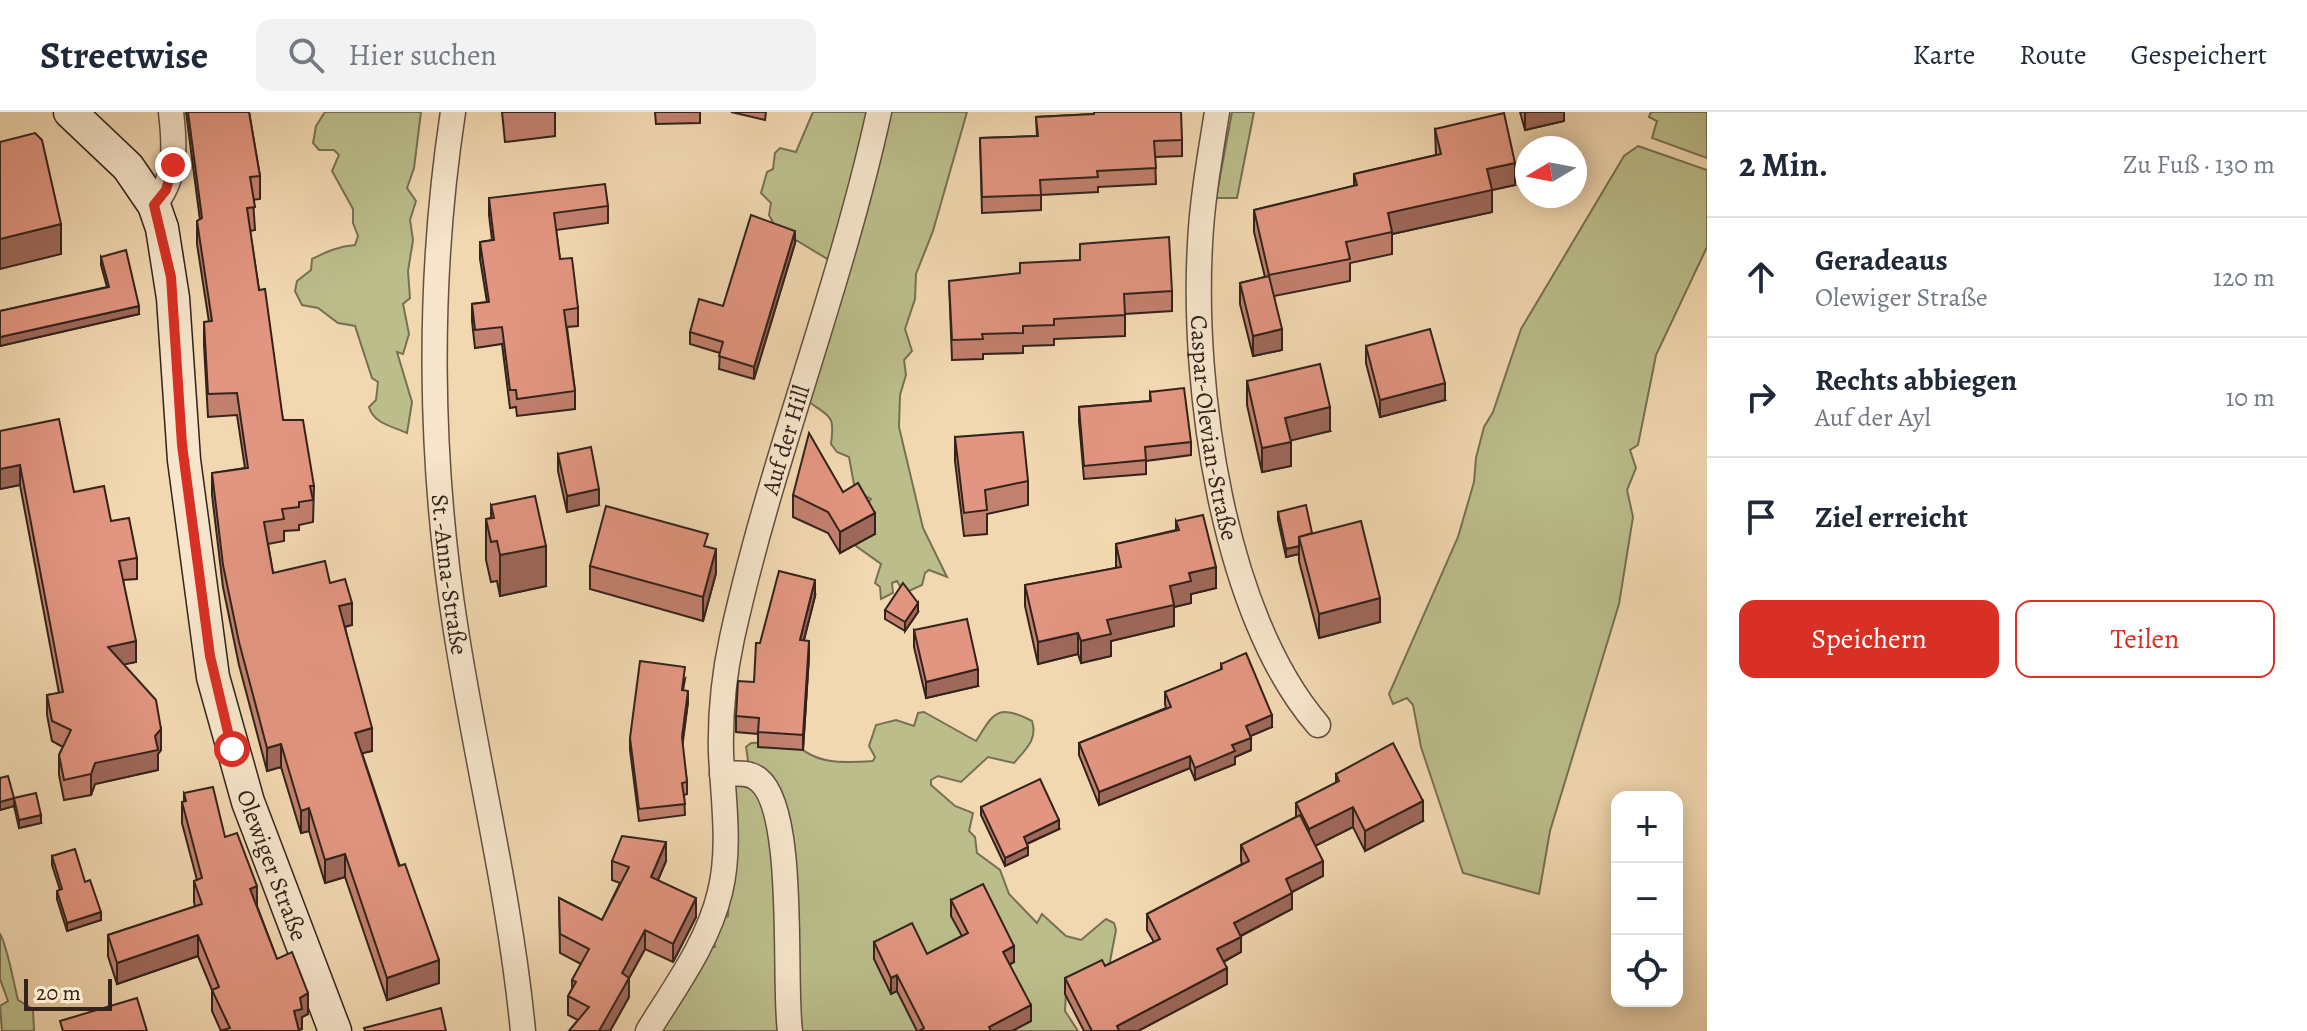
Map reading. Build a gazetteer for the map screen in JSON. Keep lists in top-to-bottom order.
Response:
{
  "streets": {
    "street": [
      "Caspar-Olevian-Straße",
      "Auf der Hill",
      "St.-Anna-Straße",
      "Olewiger Straße"
    ]
  },
  "scale_bar": "20 m",
  "north": "left",
  "page": {
    "header": "Streetwise",
    "search": "Hier suchen",
    "nav": ["Karte", "Route", "Gespeichert"],
    "heading": ["2 Min.", "Zu Fuß · 130 m"],
    "list": [
      ["Geradeaus", "Olewiger Straße", "120 m"],
      ["Rechts abbiegen", "Auf der Ayl", "10 m"],
      "Ziel erreicht"
    ],
    "buttons": ["Speichern", "Teilen"],
    "map_buttons": ["+", "−"],
    "scale": "20 m"
  }
}
